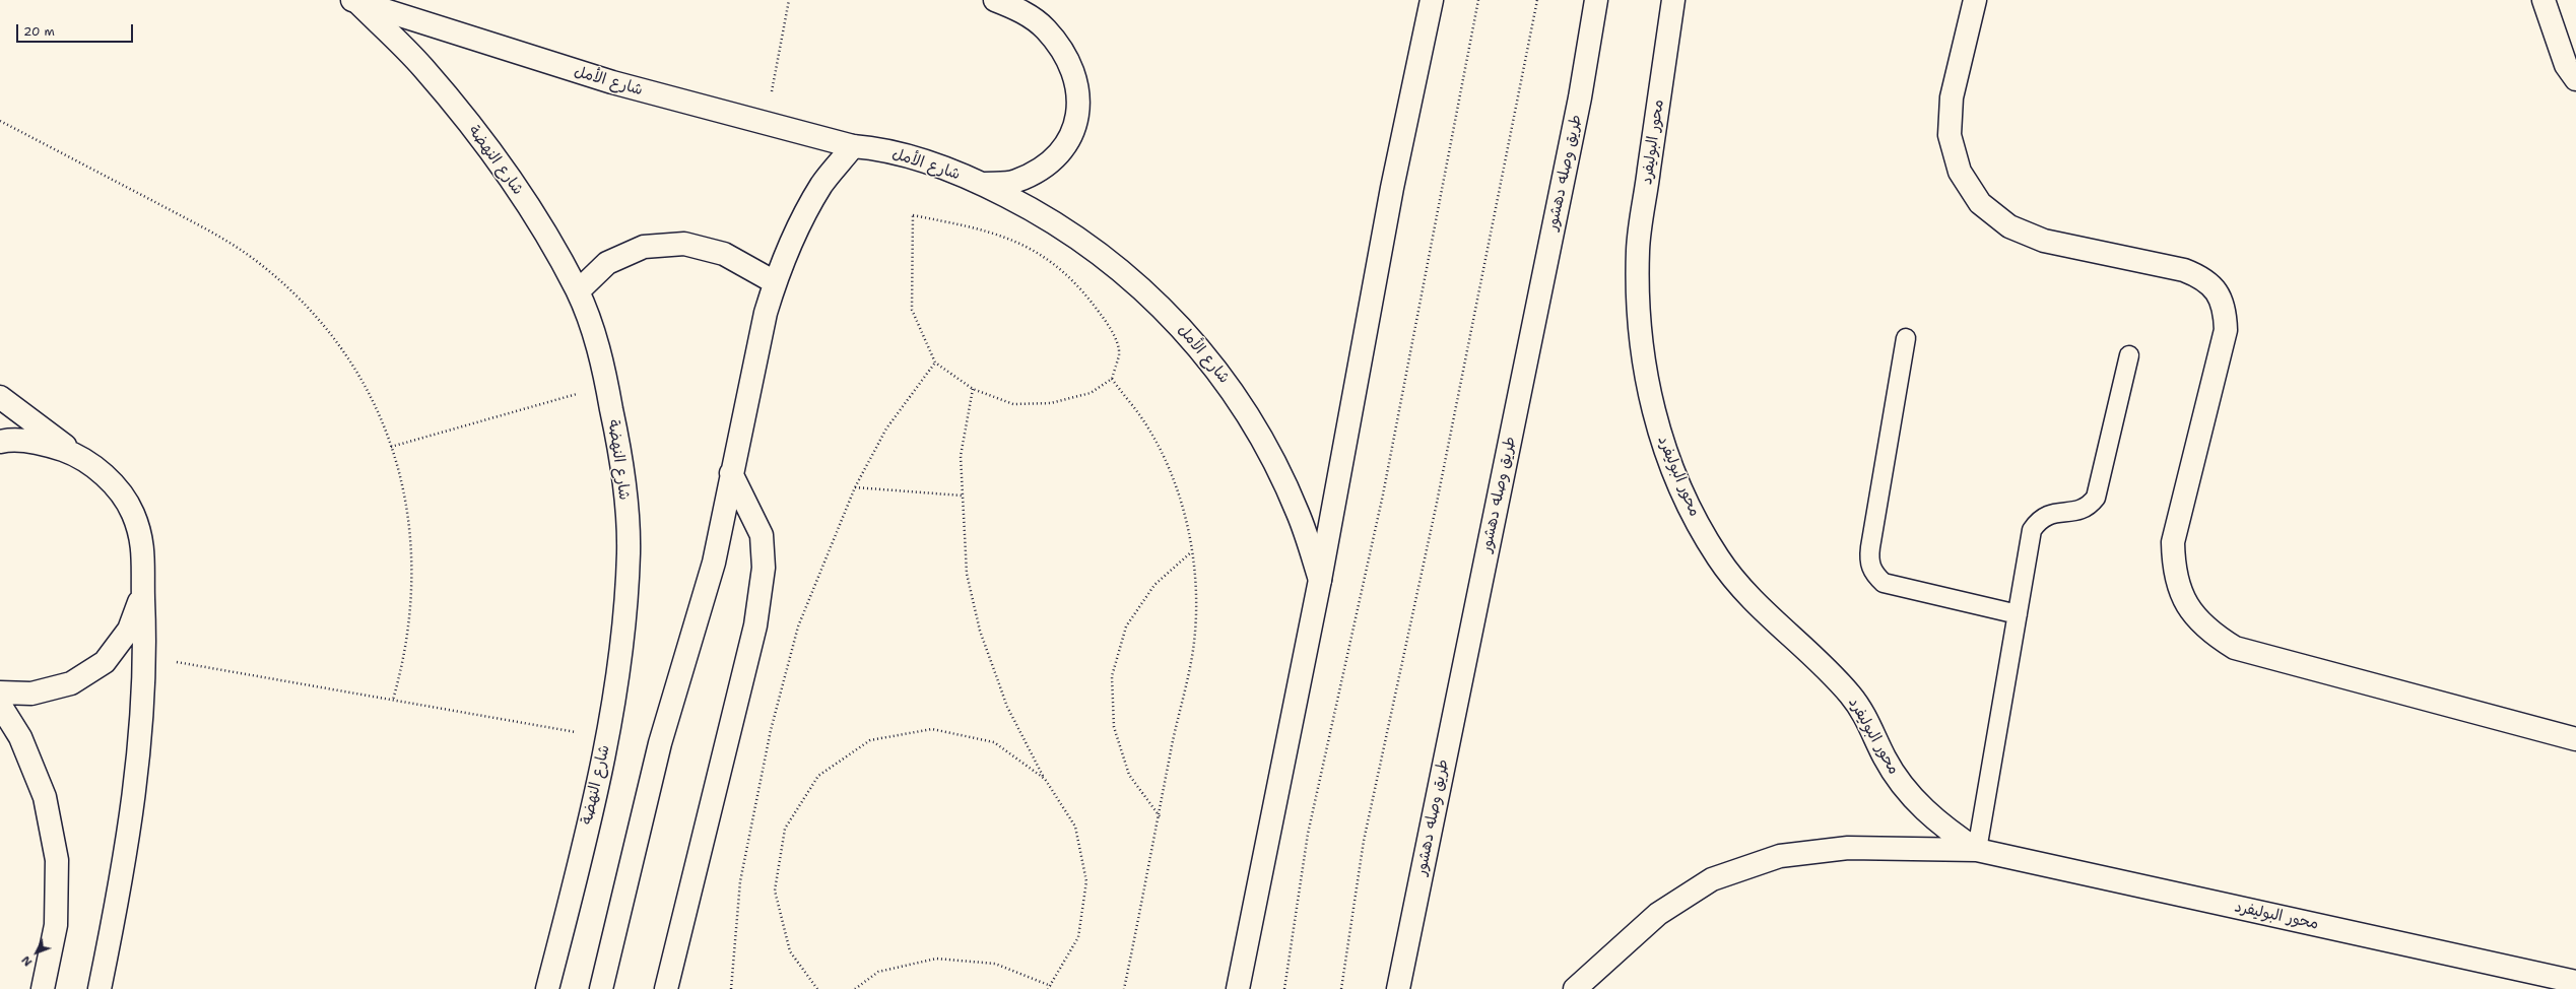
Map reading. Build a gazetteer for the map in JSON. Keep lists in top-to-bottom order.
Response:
{
  "streets": {
    "street": [
      "شارع الأمل",
      "محور البوليفرد",
      "شارع النهضة",
      "طريق وصله دهشور"
    ]
  },
  "crossings": [
    ["شارع الأمل", "شارع النهضة"]
  ],
  "scale_bar": "20 m",
  "north": "bottom left"
}
